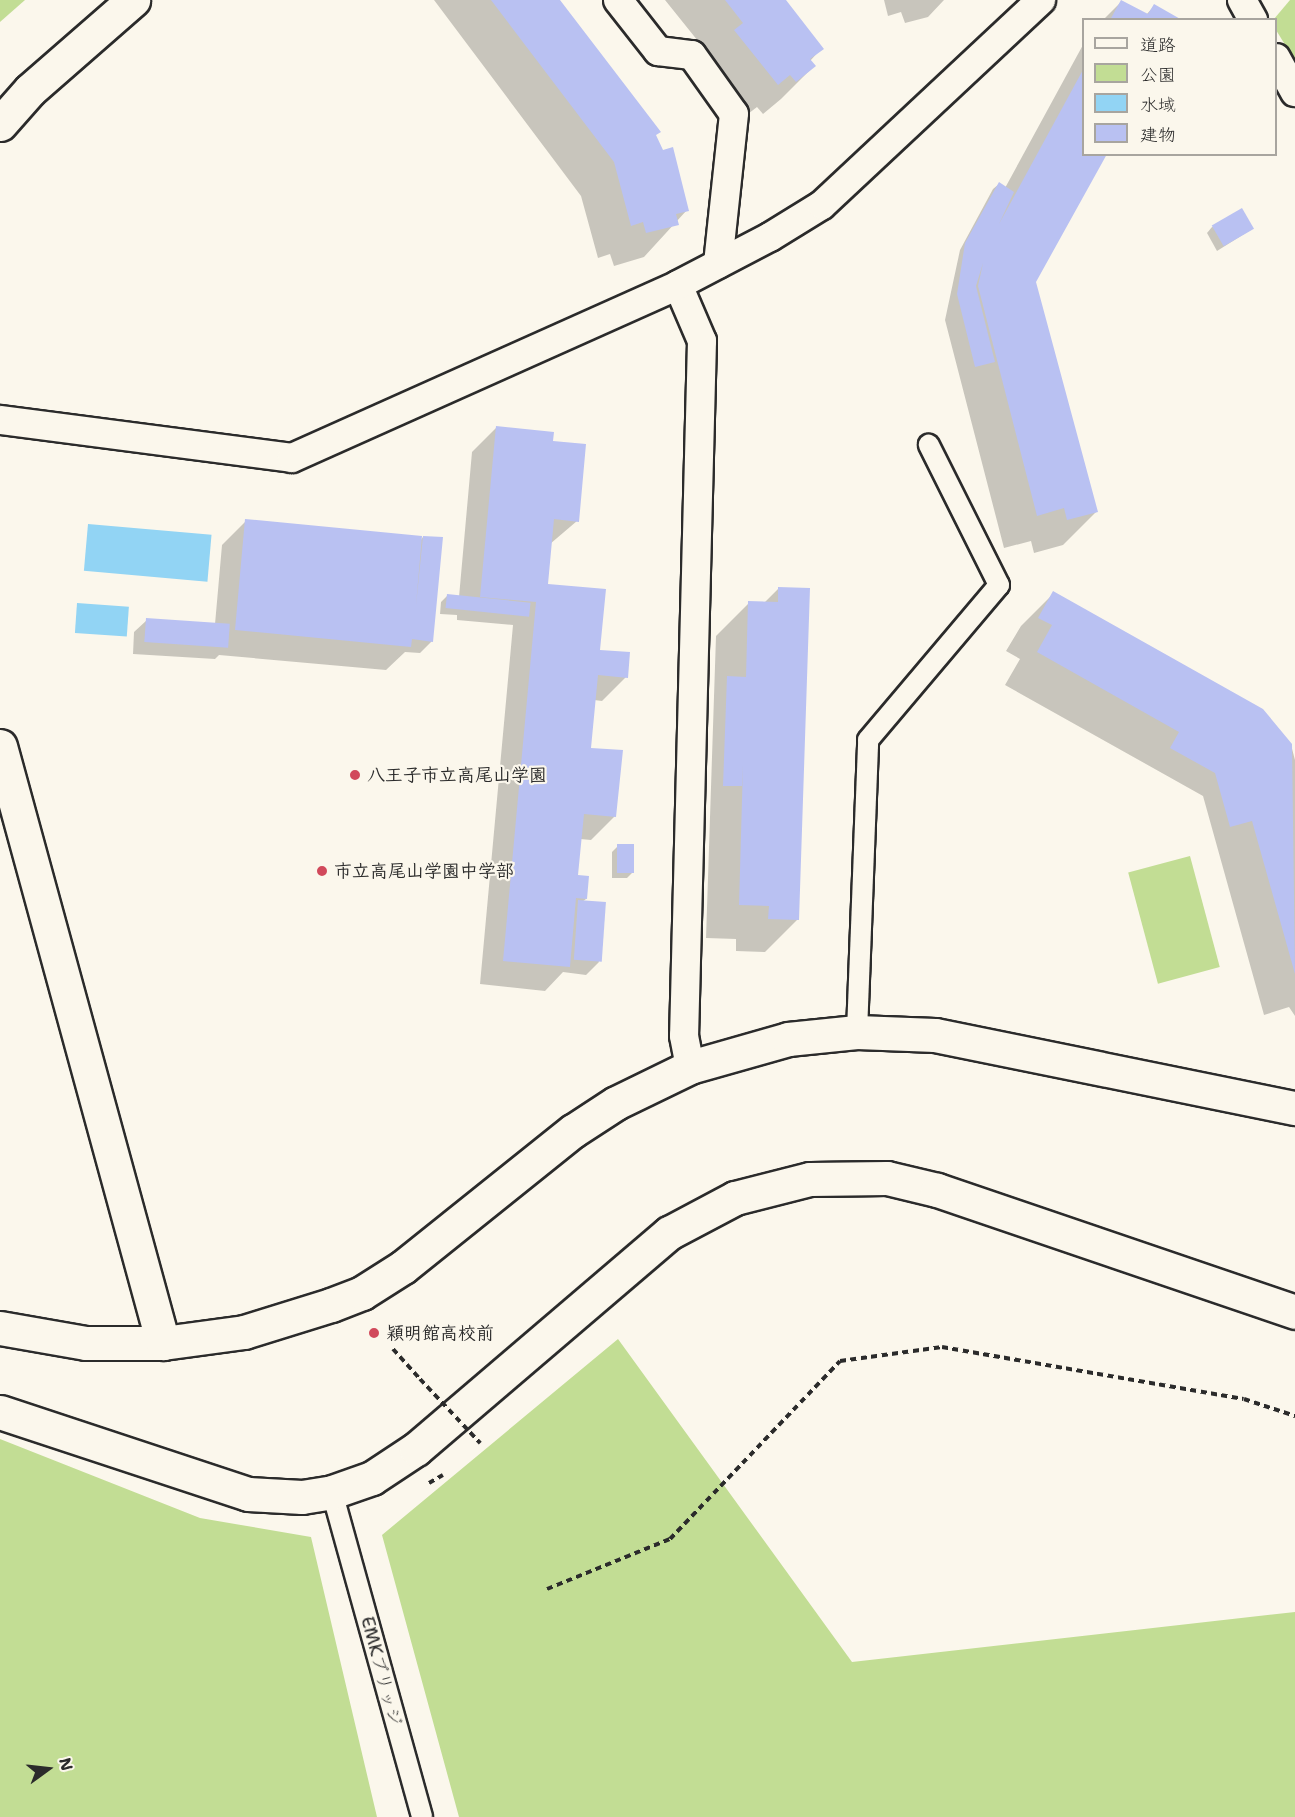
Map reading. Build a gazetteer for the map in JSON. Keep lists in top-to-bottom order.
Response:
{
  "streets": {
    "lane": ["EMKブリッジ"]
  },
  "places": ["八王子市立高尾山学園", "市立高尾山学園中学部", "穎明館高校前"],
  "legend": [
    "道路",
    "公園",
    "水域",
    "建物"
  ],
  "north": "right"
}
